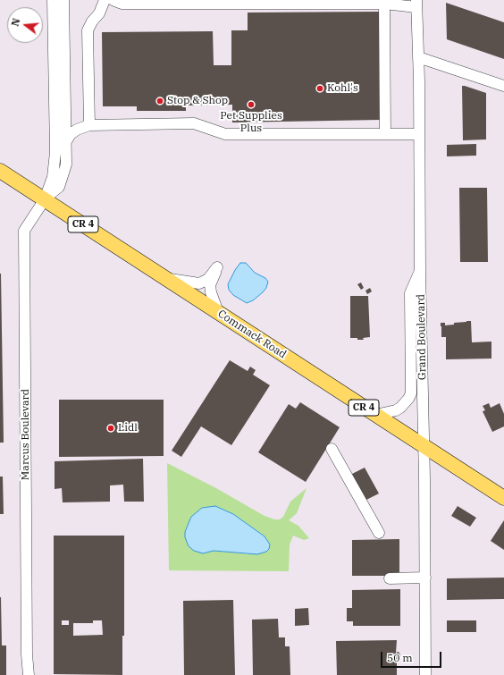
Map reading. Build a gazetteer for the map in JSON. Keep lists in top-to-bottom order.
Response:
{
  "streets": {
    "main road": ["CR 4", "Commack Road"],
    "street": ["Grand Boulevard", "Marcus Boulevard"]
  },
  "crossings": [
    ["Commack Road", "Grand Boulevard"],
    ["Commack Road", "Marcus Boulevard"]
  ],
  "places": [
    "Kohl's",
    "Stop & Shop",
    "Pet Supplies Plus",
    "Lidl"
  ],
  "scale_bar": "50 m",
  "north": "left"
}
